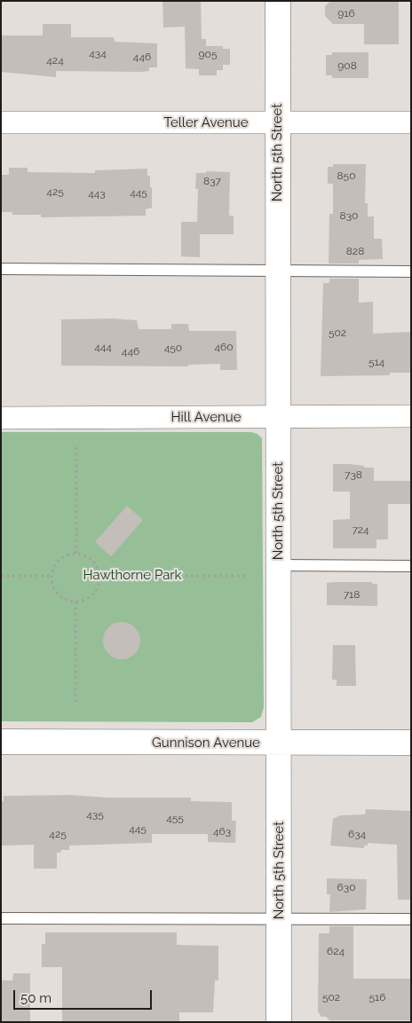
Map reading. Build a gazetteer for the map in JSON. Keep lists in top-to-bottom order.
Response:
{
  "streets": {
    "street": [
      "Teller Avenue",
      "North 5th Street",
      "Hill Avenue",
      "Gunnison Avenue"
    ]
  },
  "crossings": [
    ["Teller Avenue", "North 5th Street"],
    ["North 5th Street", "Hill Avenue"],
    ["North 5th Street", "Gunnison Avenue"]
  ],
  "parks": ["Hawthorne Park"],
  "house_numbers": [
    "916",
    "434",
    "905",
    "446",
    "424",
    "908",
    "850",
    "837",
    "425",
    "445",
    "443",
    "830",
    "828",
    "502",
    "444",
    "460",
    "450",
    "446",
    "514",
    "738",
    "724",
    "718",
    "435",
    "455",
    "445",
    "463",
    "425",
    "634",
    "630",
    "624",
    "502",
    "516"
  ],
  "scale_bar": "50 m"
}
